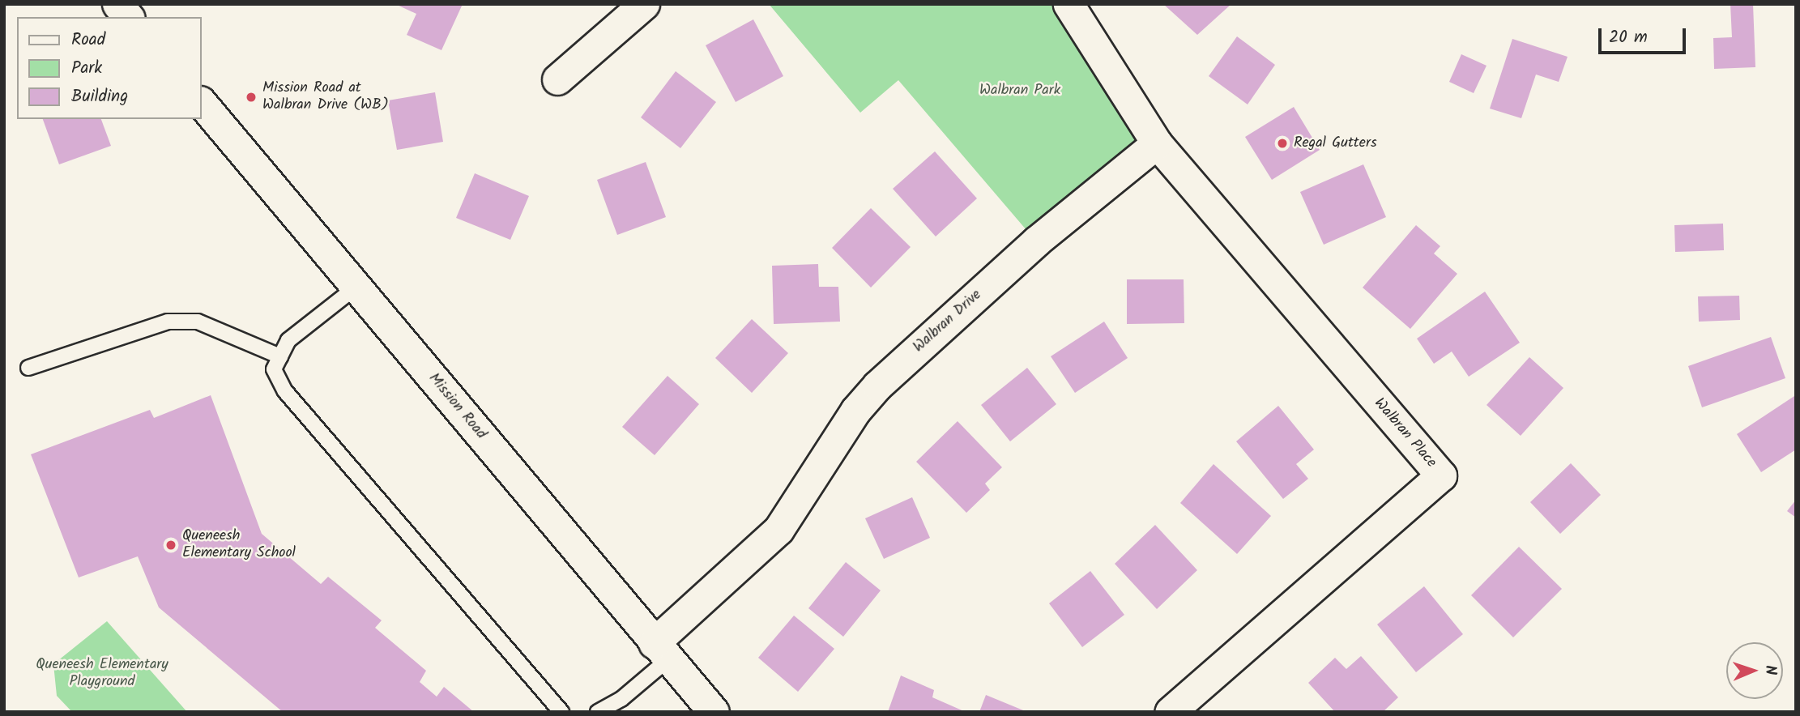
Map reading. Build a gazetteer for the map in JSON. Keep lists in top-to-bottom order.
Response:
{
  "streets": {
    "street": ["Walbran Drive", "Mission Road", "Walbran Place"]
  },
  "crossings": [
    ["Walbran Drive", "Mission Road"],
    ["Walbran Drive", "Walbran Place"]
  ],
  "parks": ["Walbran Park", "Queneesh Elementary Playground"],
  "places": ["Mission Road at Walbran Drive (WB)", "Regal Gutters", "Queneesh Elementary School"],
  "legend": ["Road", "Park", "Building"],
  "scale_bar": "20 m",
  "north": "right"
}
